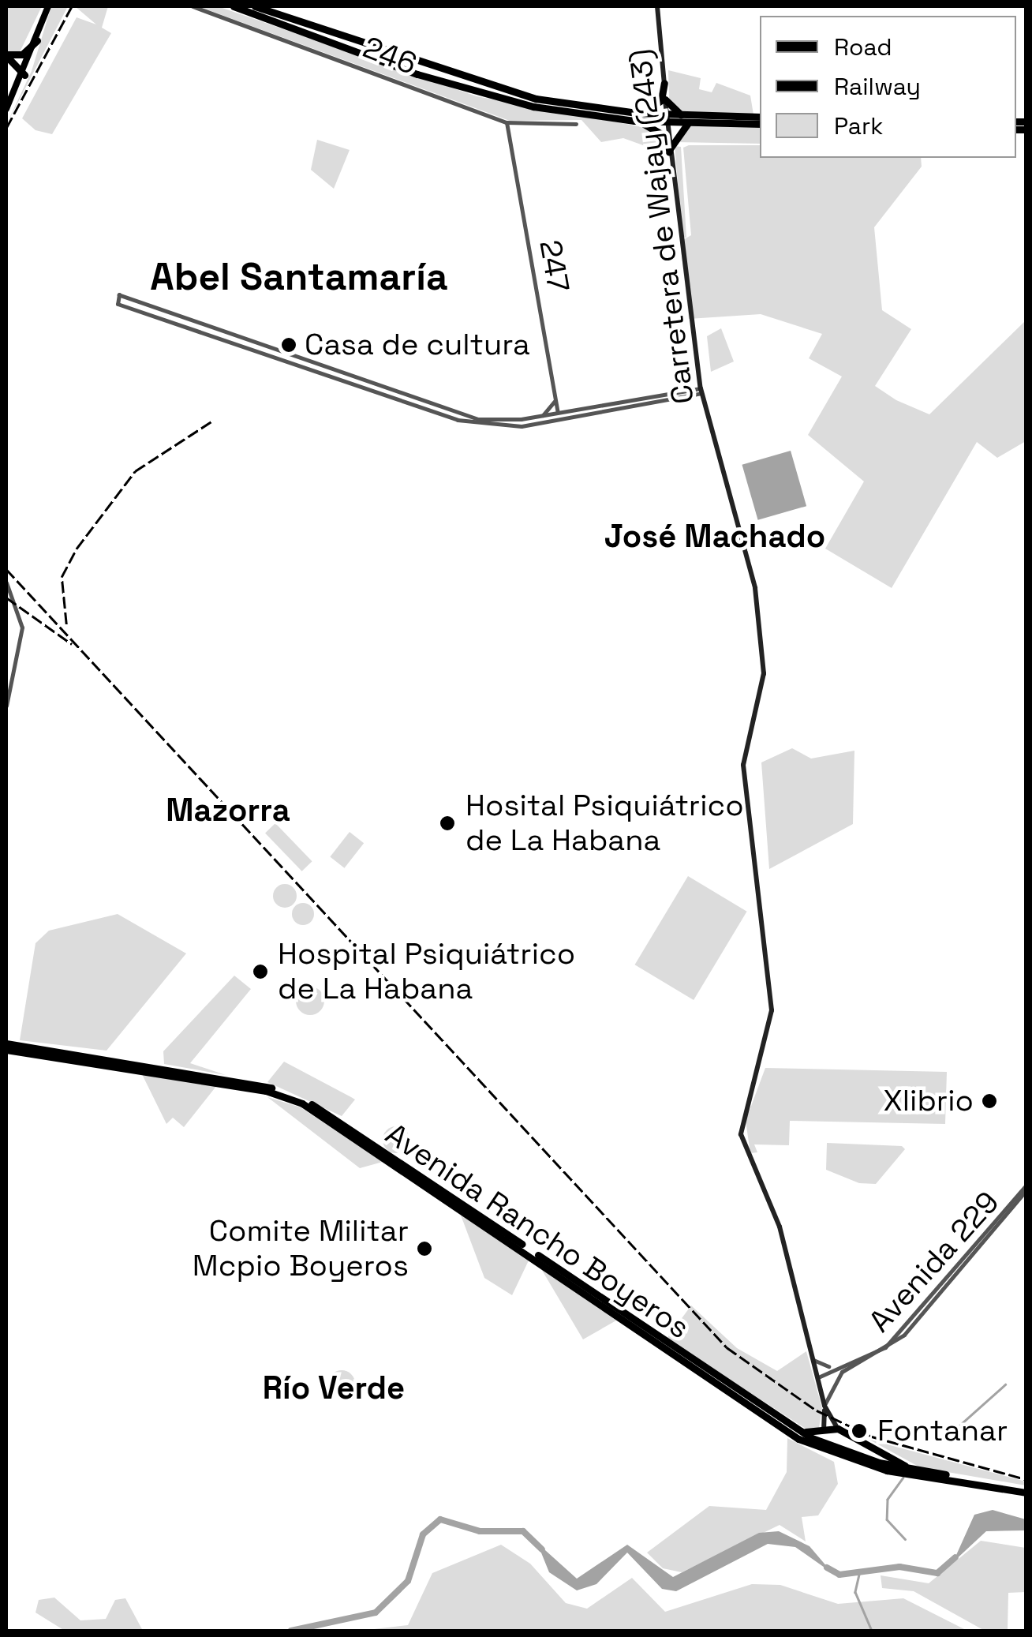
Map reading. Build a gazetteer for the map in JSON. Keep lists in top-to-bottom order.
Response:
{
  "streets": {
    "highway": ["Avenida Rancho Boyeros"],
    "main road": ["Carretera de Wajay (243)"],
    "street": ["246", "247", "Avenida 229"]
  },
  "crossings": [
    ["246", "247"],
    ["Carretera de Wajay (243)", "Avenida 229"]
  ],
  "districts": [
    "Abel Santamaría",
    "José Machado",
    "Mazorra",
    "Río Verde"
  ],
  "places": [
    "Casa de cultura",
    "Hosital Psiquiátrico de La Habana",
    "Hospital Psiquiátrico de La Habana",
    "Xlibrio",
    "Comite Militar Mcpio Boyeros",
    "Fontanar"
  ],
  "legend": ["Road", "Railway", "Park"]
}
